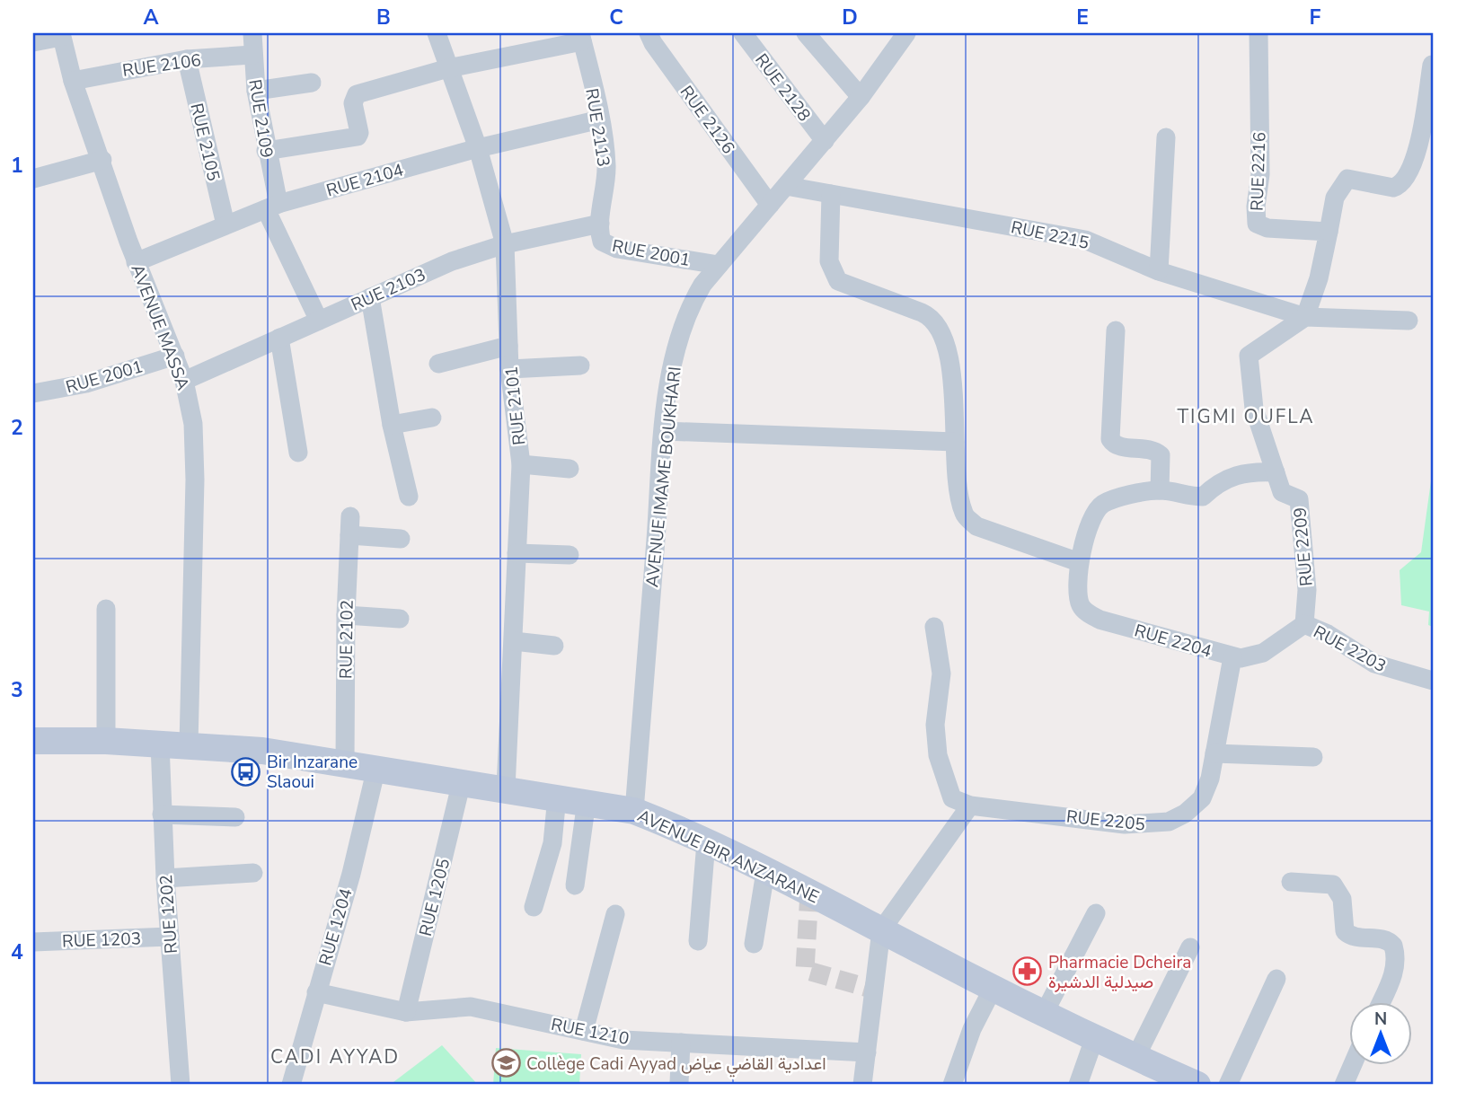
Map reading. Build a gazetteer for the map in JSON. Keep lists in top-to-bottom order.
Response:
{
  "streets": {
    "street": [
      "RUE 2106",
      "RUE 2128",
      "RUE 2109",
      "RUE 2126",
      "RUE 2113",
      "RUE 2105",
      "RUE 2216",
      "RUE 2104",
      "RUE 2215",
      "RUE 2001",
      "RUE 2103",
      "AVENUE MASSA",
      "RUE 2101",
      "AVENUE IMAME BOUKHARI",
      "RUE 2209",
      "RUE 2102",
      "RUE 2204",
      "RUE 2203",
      "RUE 2205",
      "AVENUE BIR ANZARANE",
      "RUE 1205",
      "RUE 1202",
      "RUE 1204",
      "RUE 1203",
      "RUE 1210"
    ]
  },
  "crossings": [
    ["RUE 2106", "RUE 2109"],
    ["RUE 2106", "RUE 2105"],
    ["RUE 2106", "AVENUE MASSA"],
    ["RUE 2128", "AVENUE IMAME BOUKHARI"],
    ["RUE 2109", "RUE 2104"],
    ["RUE 2109", "RUE 2103"],
    ["RUE 2126", "AVENUE IMAME BOUKHARI"],
    ["RUE 2113", "RUE 2104"],
    ["RUE 2113", "RUE 2001"],
    ["RUE 2113", "RUE 2103"],
    ["RUE 2105", "RUE 2104"],
    ["RUE 2104", "AVENUE MASSA"],
    ["RUE 2104", "RUE 2101"],
    ["RUE 2215", "AVENUE IMAME BOUKHARI"],
    ["RUE 2215", "RUE 2209"],
    ["RUE 2001", "RUE 2103"],
    ["RUE 2001", "AVENUE MASSA"],
    ["RUE 2001", "AVENUE IMAME BOUKHARI"],
    ["RUE 2103", "AVENUE MASSA"],
    ["RUE 2103", "RUE 2101"],
    ["AVENUE MASSA", "AVENUE BIR ANZARANE"],
    ["RUE 2101", "AVENUE BIR ANZARANE"],
    ["AVENUE IMAME BOUKHARI", "AVENUE BIR ANZARANE"],
    ["RUE 2209", "RUE 2204"],
    ["RUE 2209", "RUE 2203"],
    ["RUE 2102", "AVENUE BIR ANZARANE"],
    ["RUE 2204", "RUE 2203"],
    ["RUE 2204", "RUE 2205"],
    ["AVENUE BIR ANZARANE", "RUE 1205"],
    ["AVENUE BIR ANZARANE", "RUE 1202"],
    ["AVENUE BIR ANZARANE", "RUE 1204"],
    ["RUE 1205", "RUE 1210"],
    ["RUE 1202", "RUE 1203"],
    ["RUE 1204", "RUE 1210"]
  ],
  "districts": ["TIGMI OUFLA", "CADI AYYAD"],
  "places": {
    "bus stop": ["Bir Inzarane Slaoui"],
    "pharmacy": ["Pharmacie Dcheira صيدلية الدشيرة"],
    "school or university": ["Collège Cadi Ayyad اعدادية القاضي عياض"]
  },
  "north": "top",
  "grid": {
    "columns": [
      "A",
      "B",
      "C",
      "D",
      "E",
      "F"
    ],
    "rows": [
      "1",
      "2",
      "3",
      "4"
    ]
  }
}
